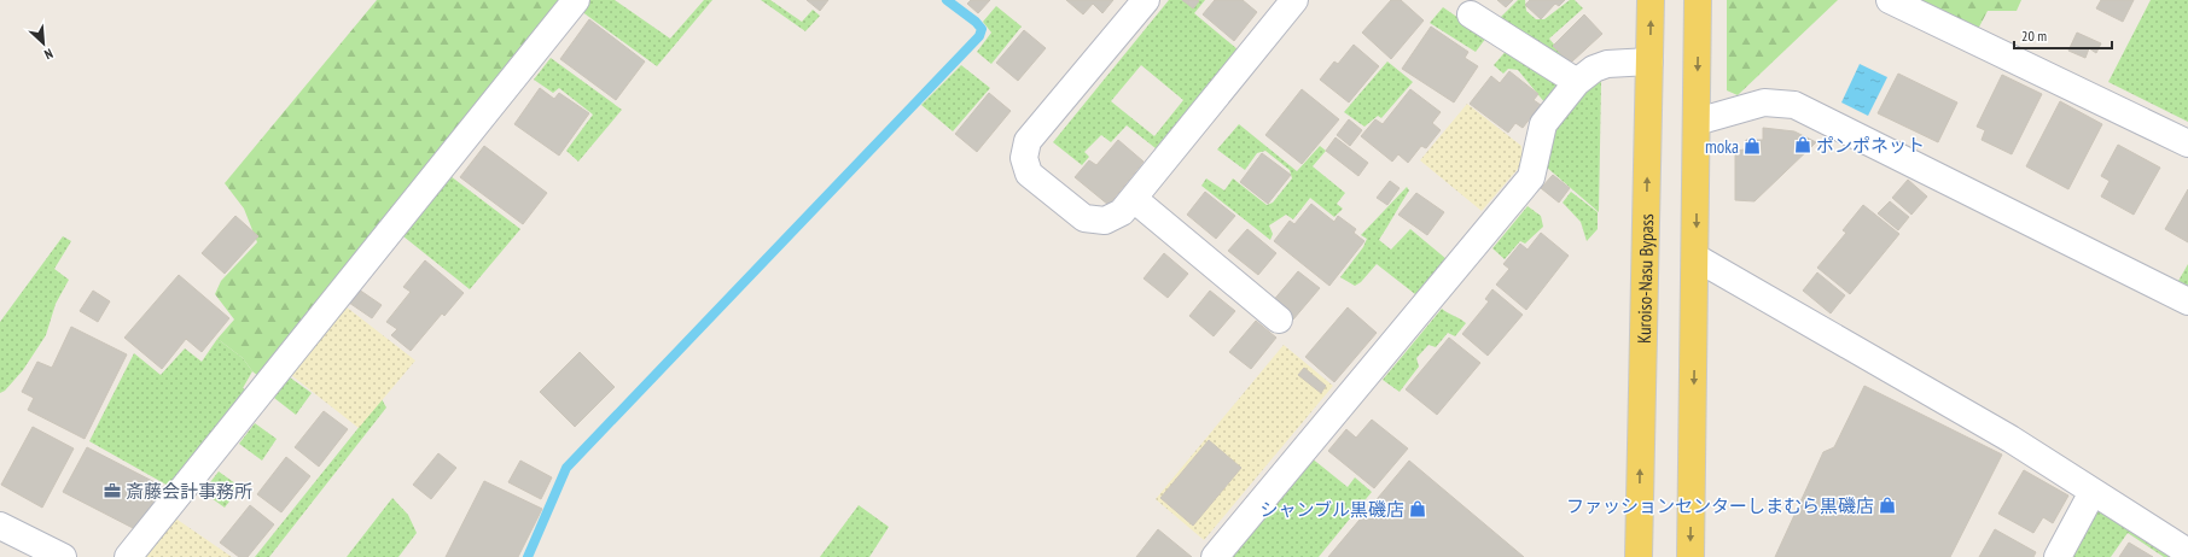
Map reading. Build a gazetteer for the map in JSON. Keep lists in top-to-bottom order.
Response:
{
  "streets": {
    "main road": ["Kuroiso-Nasu Bypass"]
  },
  "places": {
    "shop": [
      "ポンポネット",
      "moka",
      "ファッションセンターしまむら黒磯店",
      "シャンブル黒磯店"
    ],
    "office": ["斎藤会計事務所"]
  },
  "scale_bar": "20 m",
  "north": "bottom right"
}
